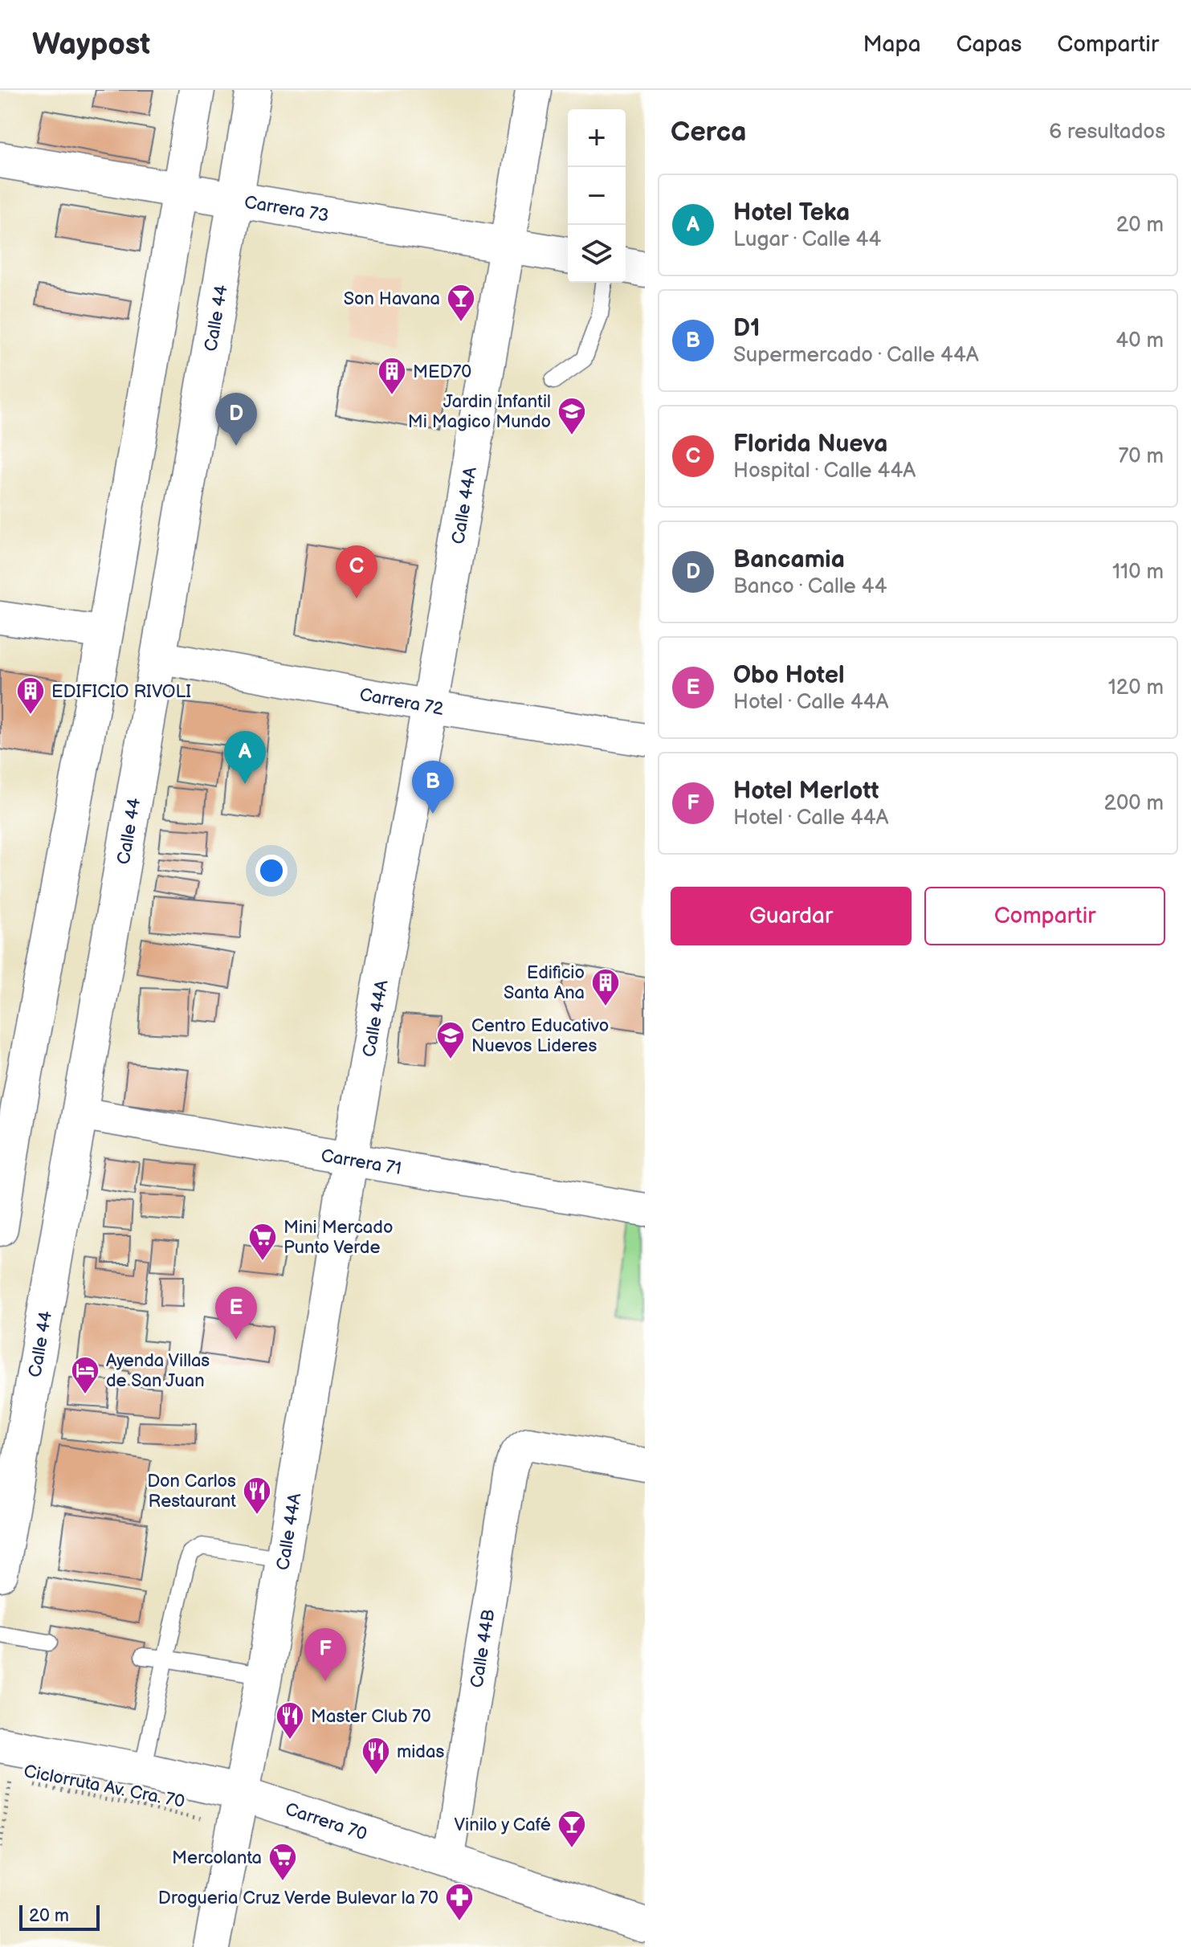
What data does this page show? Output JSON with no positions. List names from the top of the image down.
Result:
{
  "streets": {
    "street": [
      "Carrera 73",
      "Calle 44",
      "Calle 44A",
      "Carrera 72",
      "Carrera 71",
      "Calle 44B",
      "Carrera 70"
    ],
    "path": ["Ciclorruta Av. Cra. 70"]
  },
  "crossings": [
    ["Carrera 73", "Calle 44"],
    ["Carrera 73", "Calle 44A"],
    ["Calle 44", "Carrera 72"],
    ["Calle 44", "Carrera 71"],
    ["Calle 44A", "Carrera 72"],
    ["Calle 44A", "Carrera 71"],
    ["Calle 44A", "Carrera 70"],
    ["Calle 44B", "Carrera 70"]
  ],
  "places": {
    "bar": ["Son Havana", "Vinilo y Café"],
    "building": ["MED70", "EDIFICIO RIVOLI", "Edificio Santa Ana"],
    "school or university": ["Jardin Infantil Mi Magico Mundo", "Centro Educativo Nuevos Lideres"],
    "supermarket": ["Mini Mercado Punto Verde", "Mercolanta"],
    "hotel": ["Ayenda Villas de San Juan"],
    "restaurant": ["Don Carlos Restaurant", "Master Club 70", "midas"],
    "pharmacy": ["Drogueria Cruz Verde Bulevar la 70"]
  },
  "scale_bar": "20 m",
  "page": {
    "header": "Waypost",
    "nav": ["Mapa", "Capas", "Compartir"],
    "heading": ["Cerca", "6 resultados"],
    "map_buttons": ["+", "−"],
    "list": [
      {
        "mark": "A",
        "name": "Hotel Teka",
        "note": "Lugar · Calle 44",
        "value": "20 m"
      },
      {
        "mark": "B",
        "name": "D1",
        "note": "Supermercado · Calle 44A",
        "value": "40 m"
      },
      {
        "mark": "C",
        "name": "Florida Nueva",
        "note": "Hospital · Calle 44A",
        "value": "70 m"
      },
      {
        "mark": "D",
        "name": "Bancamia",
        "note": "Banco · Calle 44",
        "value": "110 m"
      },
      {
        "mark": "E",
        "name": "Obo Hotel",
        "note": "Hotel · Calle 44A",
        "value": "120 m"
      },
      {
        "mark": "F",
        "name": "Hotel Merlott",
        "note": "Hotel · Calle 44A",
        "value": "200 m"
      }
    ],
    "pins": [
      "D",
      "C",
      "A",
      "B",
      "E",
      "F"
    ],
    "buttons": ["Guardar", "Compartir"],
    "scale": "20 m"
  }
}
